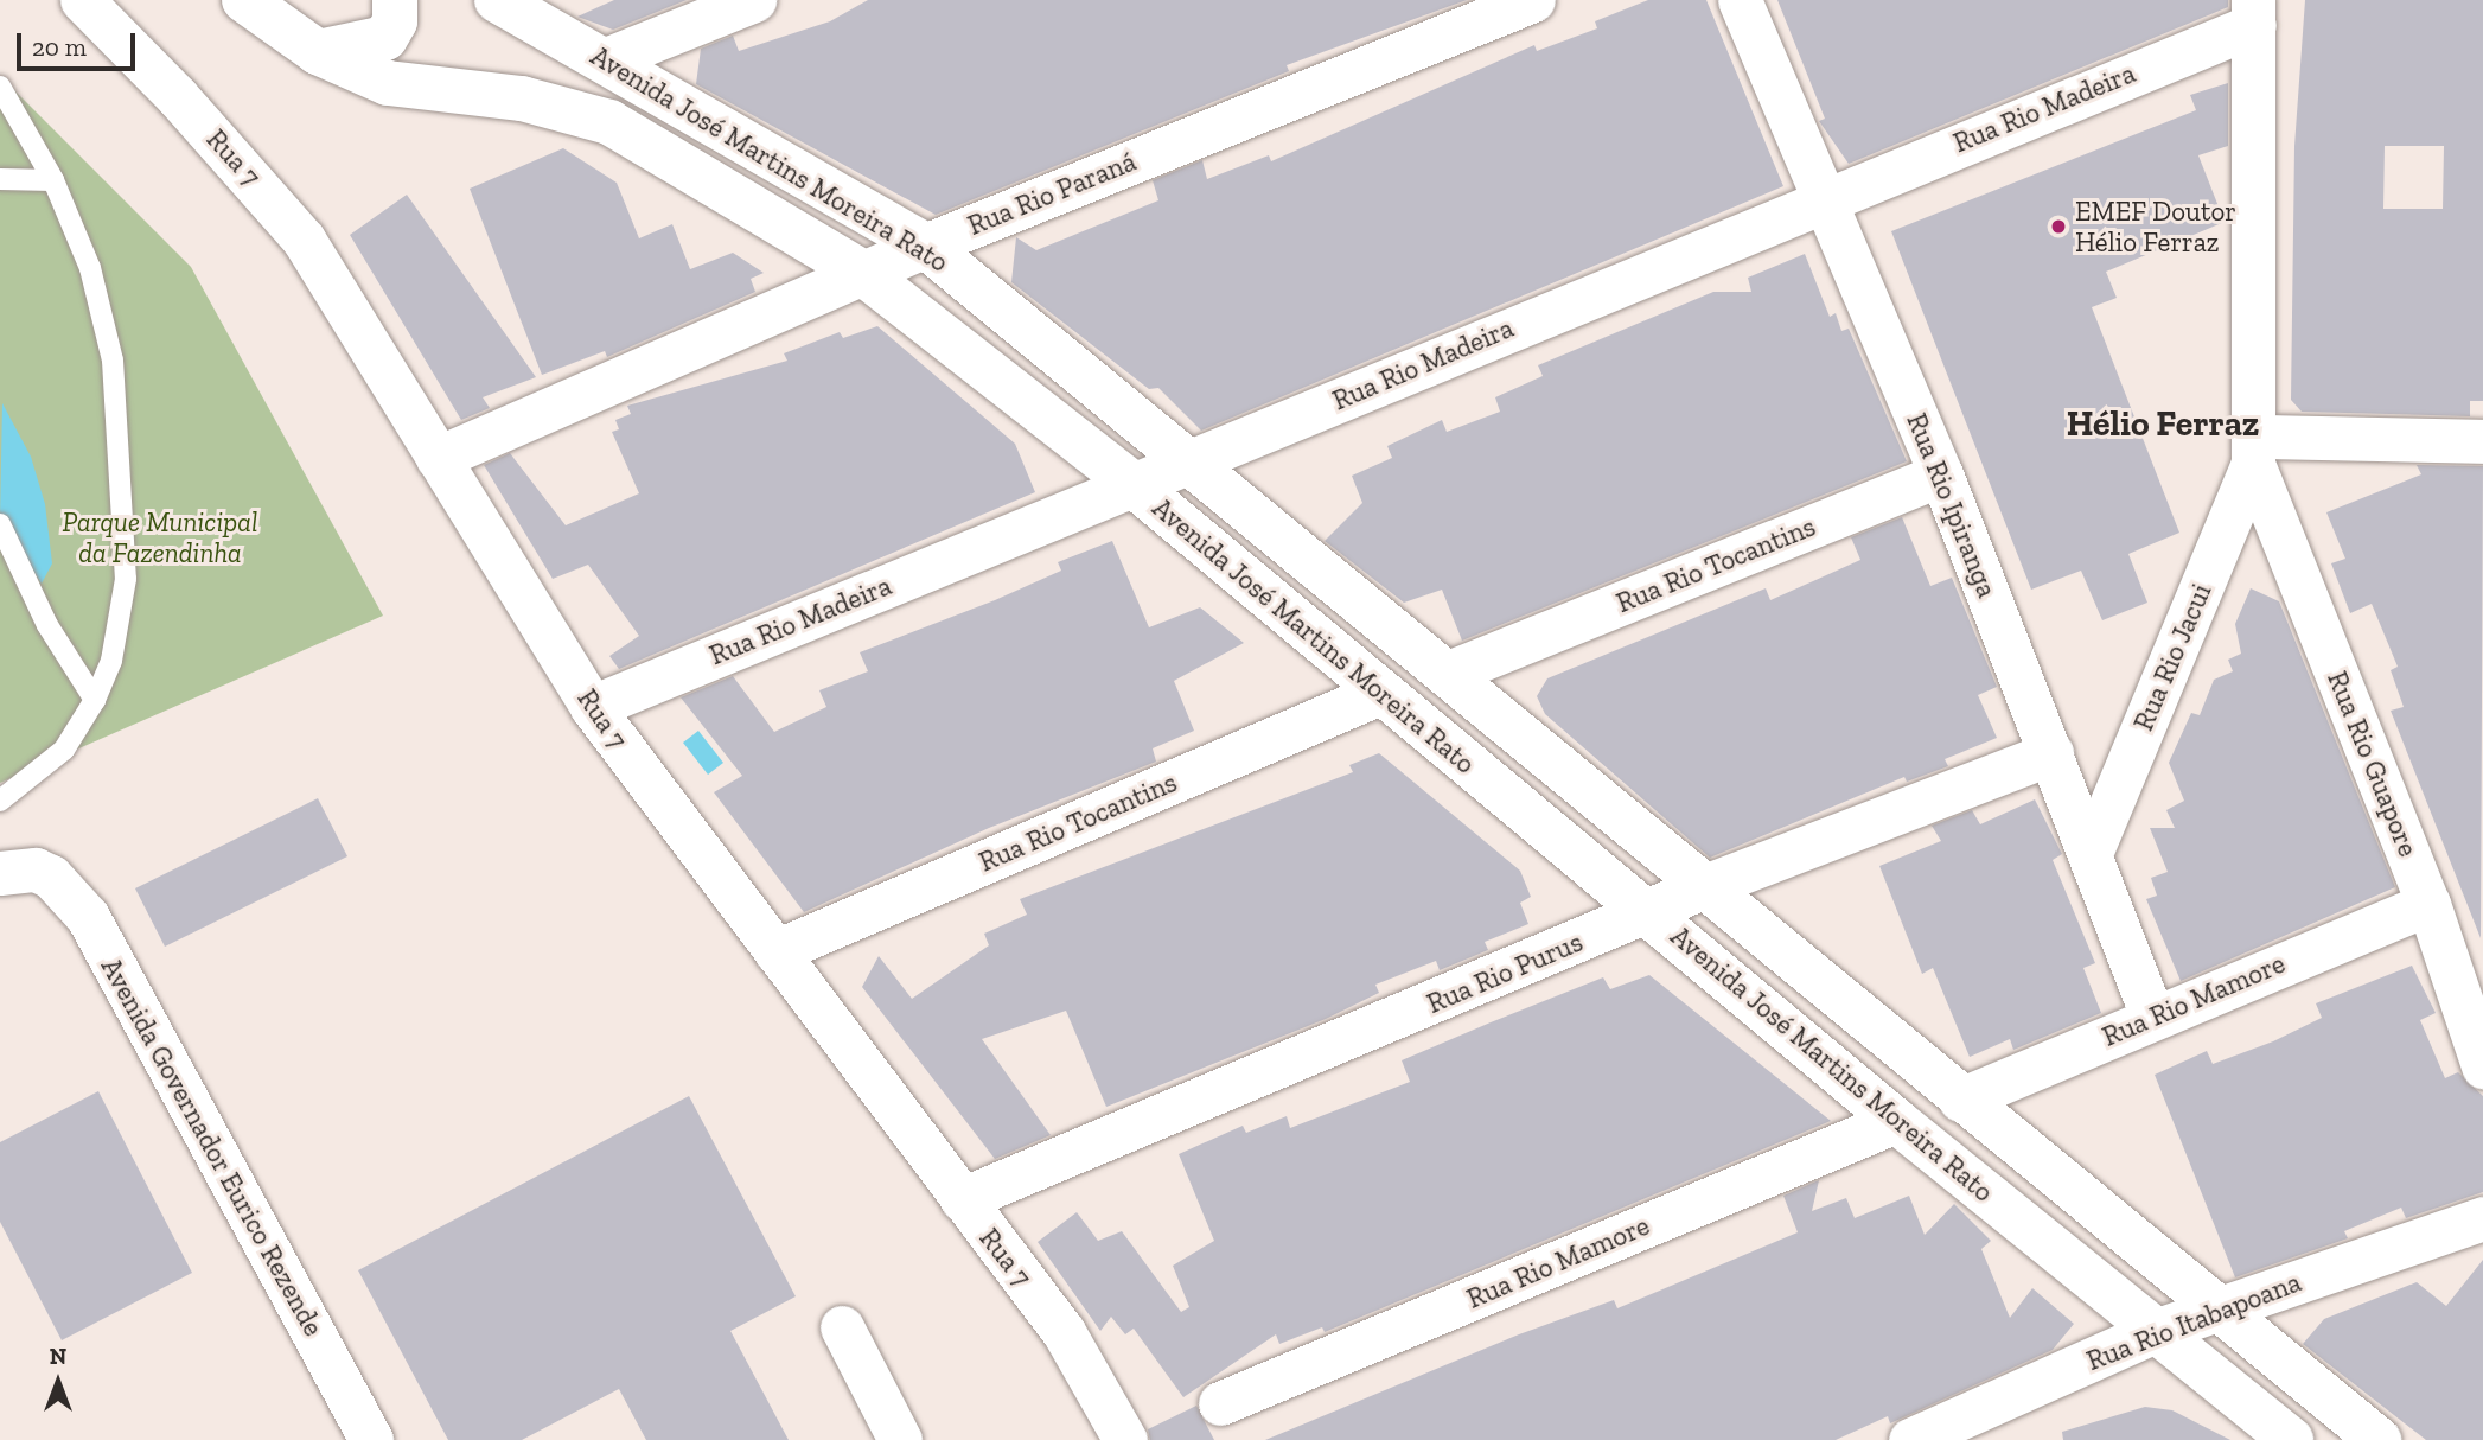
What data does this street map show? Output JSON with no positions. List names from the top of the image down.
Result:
{
  "streets": {
    "street": [
      "Rua Rio Madeira",
      "Rua 7",
      "Avenida José Martins Moreira Rato",
      "Rua Rio Paraná",
      "Rua Rio Ipiranga",
      "Rua Rio Tocantins",
      "Rua Rio Jacui",
      "Rua Rio Guapore",
      "Rua Rio Purus",
      "Rua Rio Mamore",
      "Avenida Governador Eurico Rezende",
      "Rua Rio Itabapoana"
    ]
  },
  "crossings": [
    ["Rua Rio Madeira", "Rua 7"],
    ["Rua Rio Madeira", "Avenida José Martins Moreira Rato"],
    ["Rua Rio Madeira", "Rua Rio Ipiranga"],
    ["Rua 7", "Rua Rio Paraná"],
    ["Rua 7", "Rua Rio Tocantins"],
    ["Rua 7", "Rua Rio Purus"],
    ["Avenida José Martins Moreira Rato", "Rua Rio Paraná"],
    ["Avenida José Martins Moreira Rato", "Rua Rio Tocantins"],
    ["Avenida José Martins Moreira Rato", "Rua Rio Purus"],
    ["Avenida José Martins Moreira Rato", "Rua Rio Mamore"],
    ["Avenida José Martins Moreira Rato", "Rua Rio Itabapoana"],
    ["Rua Rio Ipiranga", "Rua Rio Tocantins"],
    ["Rua Rio Ipiranga", "Rua Rio Jacui"],
    ["Rua Rio Ipiranga", "Rua Rio Purus"],
    ["Rua Rio Ipiranga", "Rua Rio Mamore"],
    ["Rua Rio Jacui", "Rua Rio Guapore"],
    ["Rua Rio Guapore", "Rua Rio Mamore"]
  ],
  "districts": ["Hélio Ferraz"],
  "parks": ["Parque Municipal da Fazendinha"],
  "places": ["EMEF Doutor Hélio Ferraz"],
  "scale_bar": "20 m",
  "north": "top"
}
